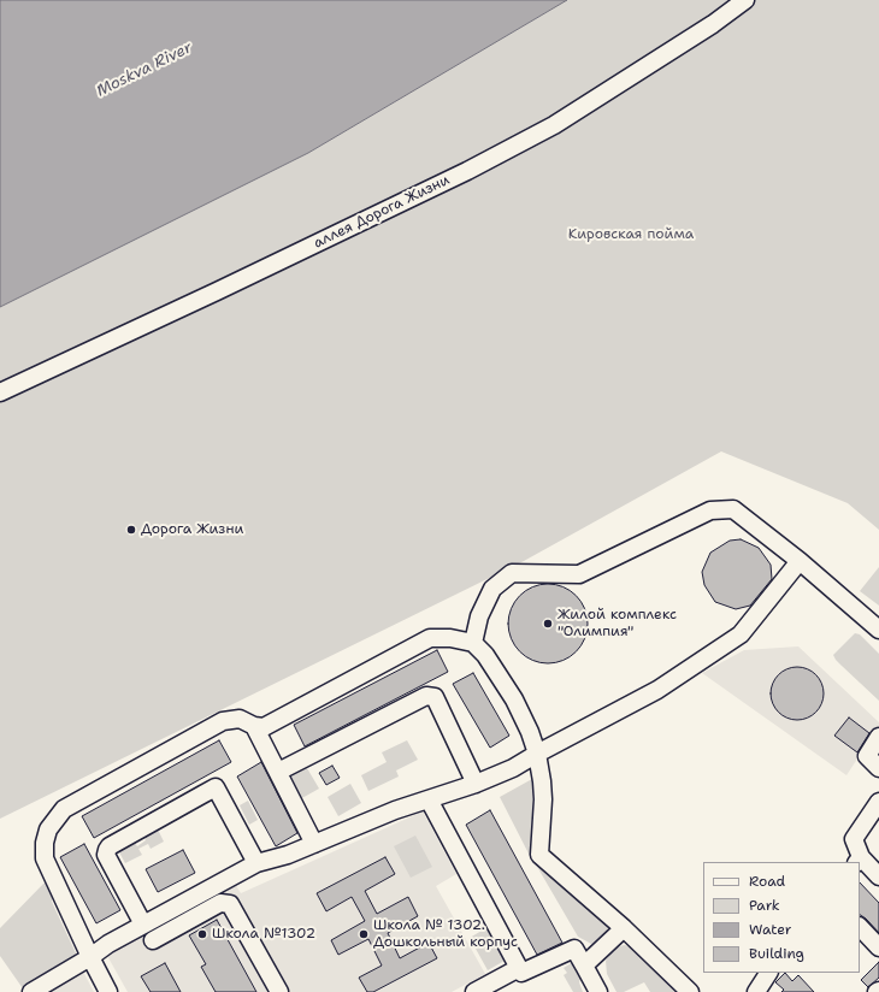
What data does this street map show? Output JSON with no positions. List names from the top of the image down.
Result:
{
  "streets": {
    "street": ["аллея Дорога Жизни"]
  },
  "water": ["Moskva River"],
  "parks": ["Кировская пойма"],
  "places": [
    "Дорога Жизни",
    "Жилой комплекс \"Олимпия\"",
    "Школа №1302",
    "Школа № 1302. Дошкольный корпус"
  ],
  "legend": [
    "Road",
    "Park",
    "Water",
    "Building"
  ]
}
